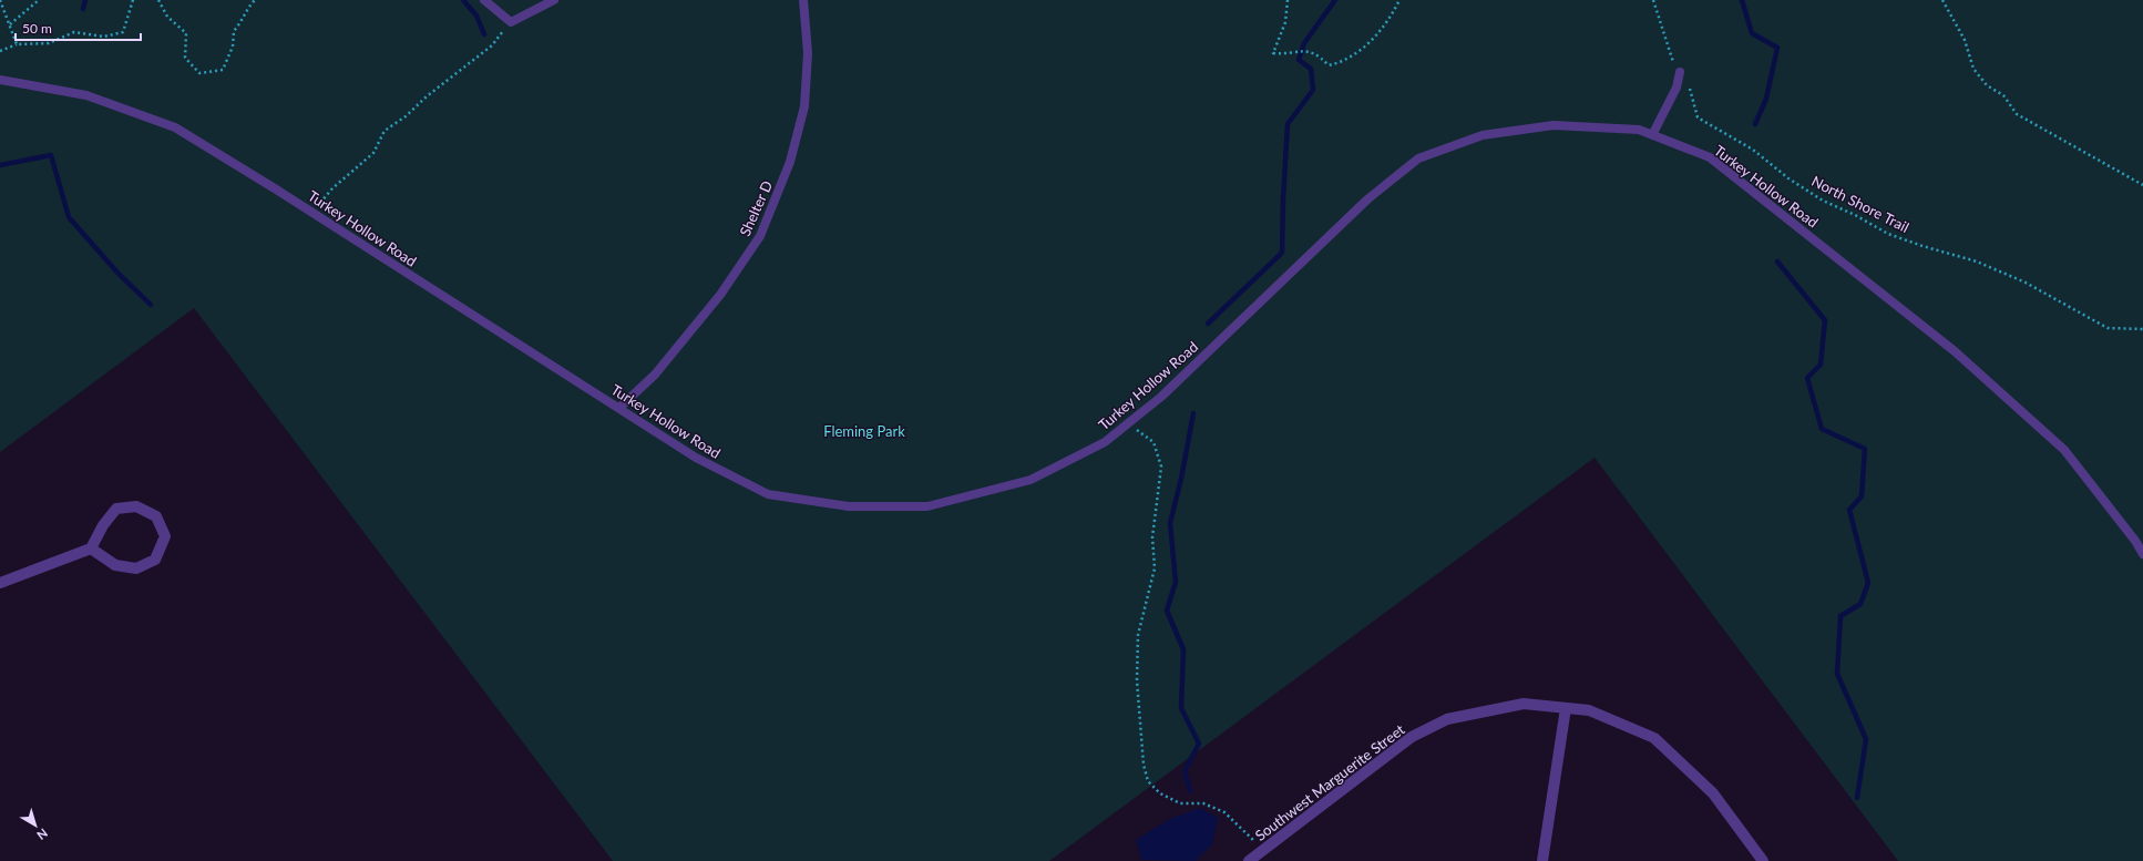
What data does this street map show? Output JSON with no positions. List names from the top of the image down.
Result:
{
  "streets": {
    "street": ["Southwest Marguerite Street"],
    "lane": ["Turkey Hollow Road", "Shelter D"],
    "path": ["North Shore Trail"]
  },
  "crossings": [
    ["Turkey Hollow Road", "Shelter D"]
  ],
  "parks": ["Fleming Park"],
  "scale_bar": "50 m",
  "north": "bottom right"
}
